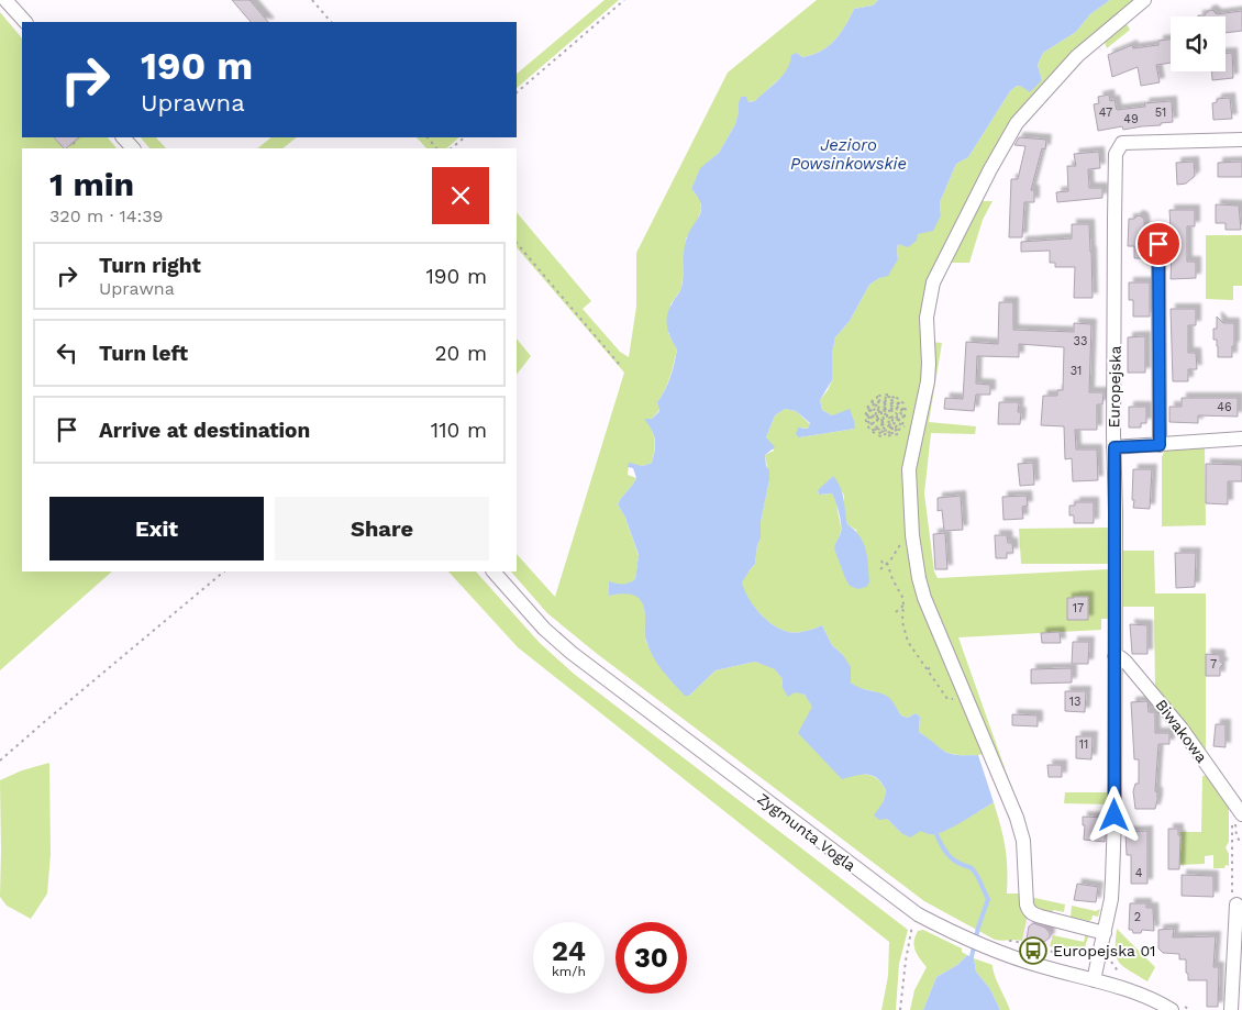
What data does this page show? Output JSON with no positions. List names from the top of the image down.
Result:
{
  "streets": {
    "street": ["Europejska", "Biwakowa", "Zygmunta Vogla"]
  },
  "crossings": [
    ["Europejska", "Biwakowa"],
    ["Europejska", "Zygmunta Vogla"]
  ],
  "water": ["Jezioro Powsinkowskie"],
  "places": {
    "bus stop": ["Europejska 01"]
  },
  "house_numbers": [
    "47",
    "51",
    "49",
    "33",
    "31",
    "46",
    "17",
    "7",
    "13",
    "11",
    "4",
    "2"
  ],
  "page": {
    "turn": ["190 m", "Uprawna"],
    "heading": ["1 min", "320 m · 14:39"],
    "list": [
      {
        "name": "Turn right",
        "note": "Uprawna",
        "value": "190 m"
      },
      {
        "name": "Turn left",
        "value": "20 m"
      },
      {
        "name": "Arrive at destination",
        "value": "110 m"
      }
    ],
    "buttons": ["Exit", "Share"],
    "speed": "24 km/h",
    "limit": "30"
  }
}
